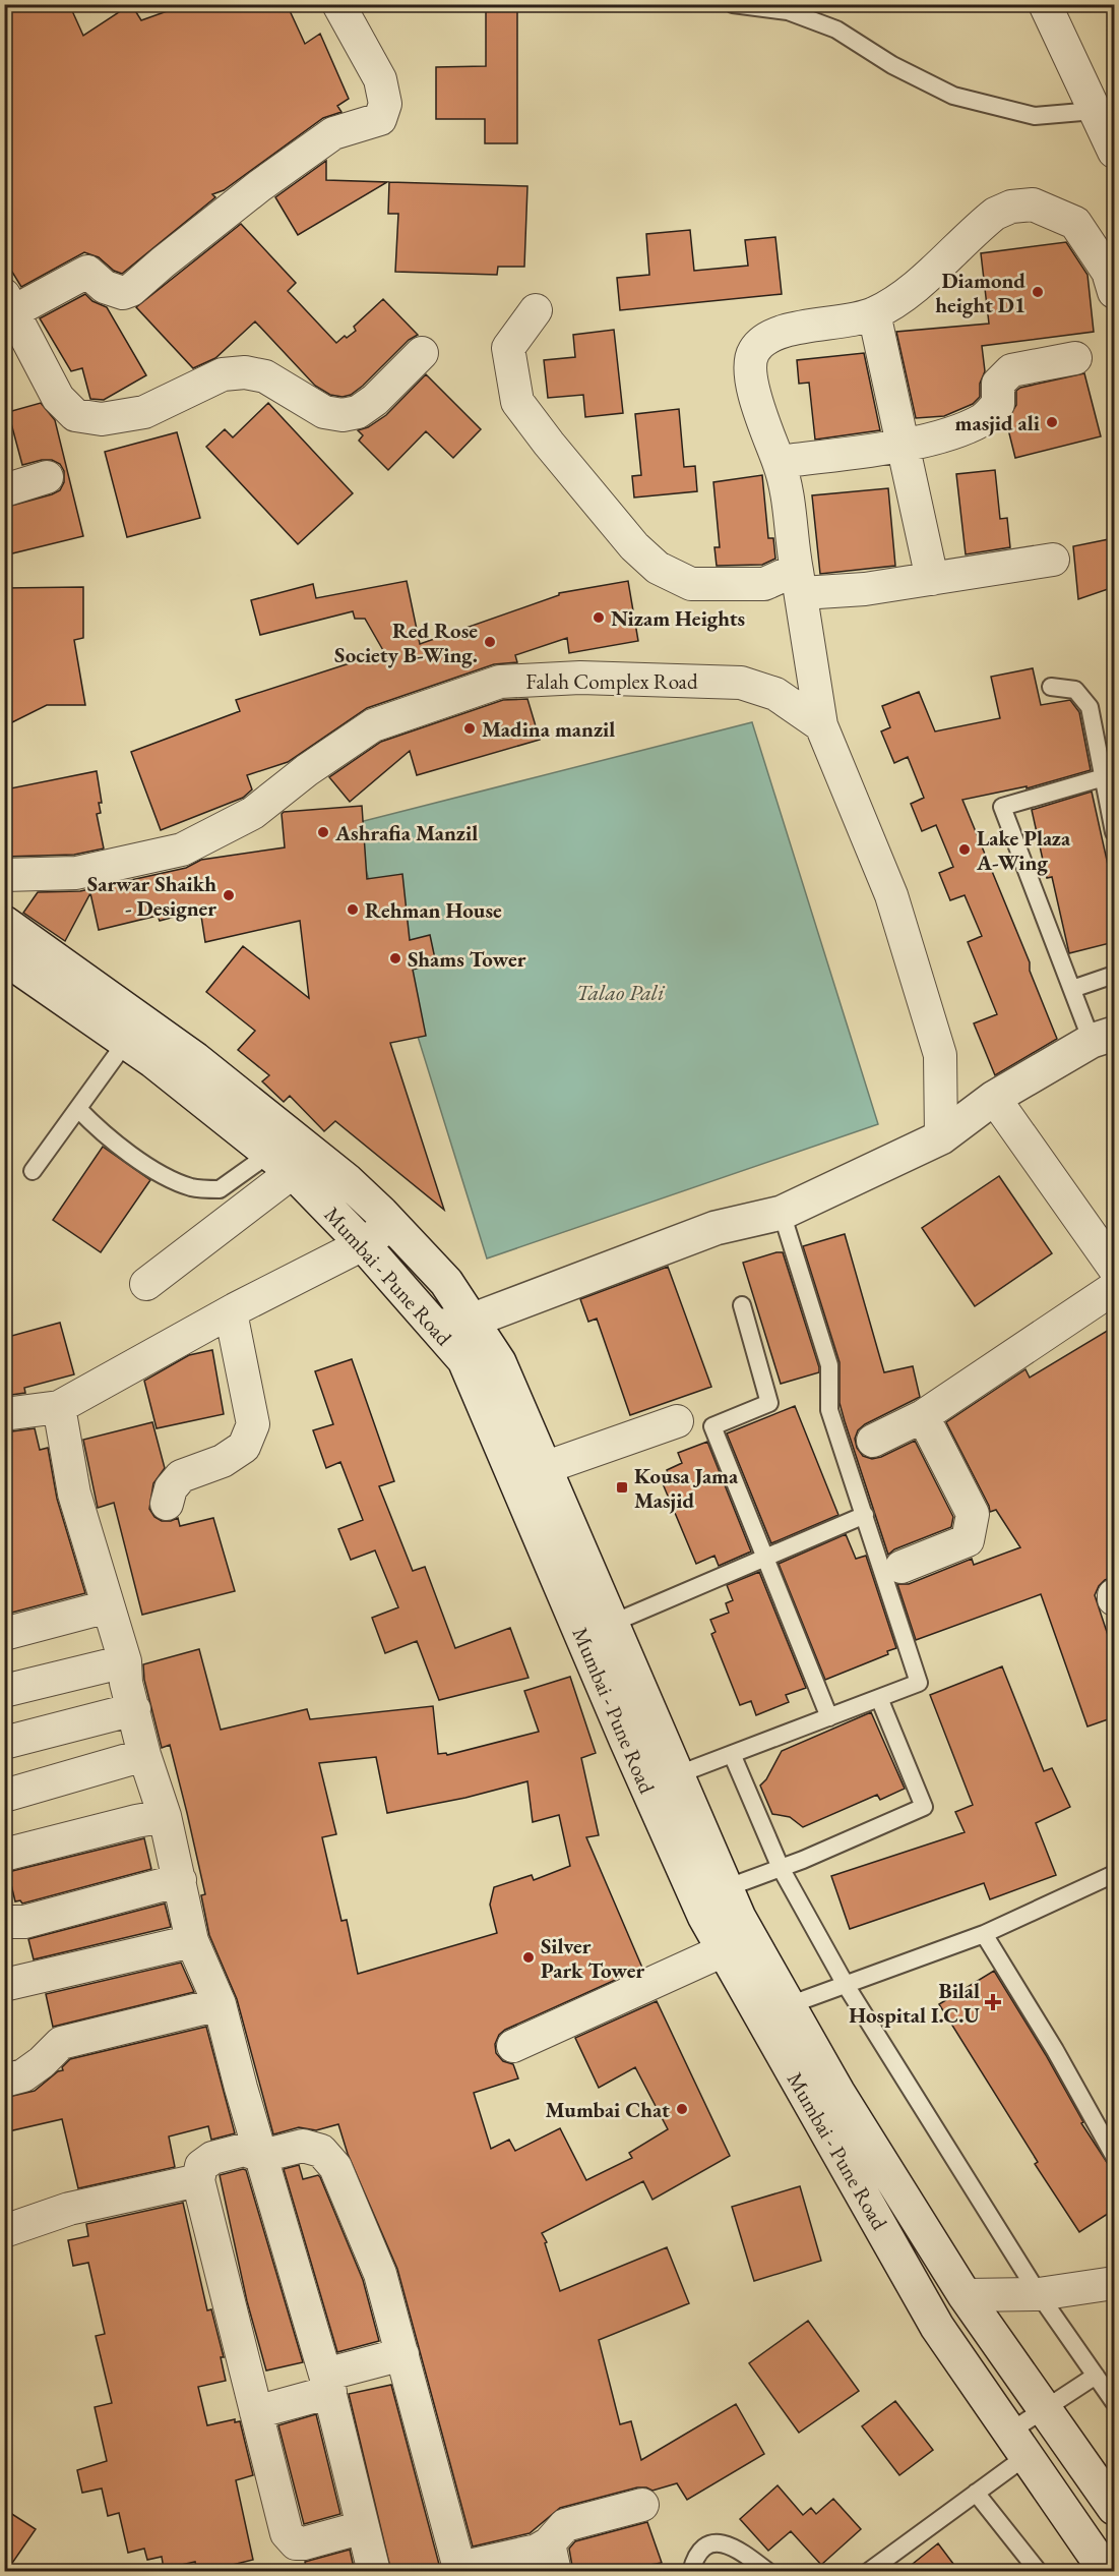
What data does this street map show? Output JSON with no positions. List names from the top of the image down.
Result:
{
  "streets": {
    "main road": ["Mumbai - Pune Road"],
    "street": ["Falah Complex Road"]
  },
  "water": ["Talao Pali"],
  "places": {
    "other": [
      "Diamond height D1",
      "masjid ali",
      "Nizam Heights",
      "Red Rose Society B-Wing.",
      "Madina manzil",
      "Ashrafia Manzil",
      "Lake Plaza A-Wing",
      "Sarwar Shaikh - Designer",
      "Rehman House",
      "Shams Tower",
      "Silver Park Tower",
      "Mumbai Chat"
    ],
    "transit": ["Kousa Jama Masjid"],
    "health": ["Bilal Hospital I.C.U"]
  }
}
